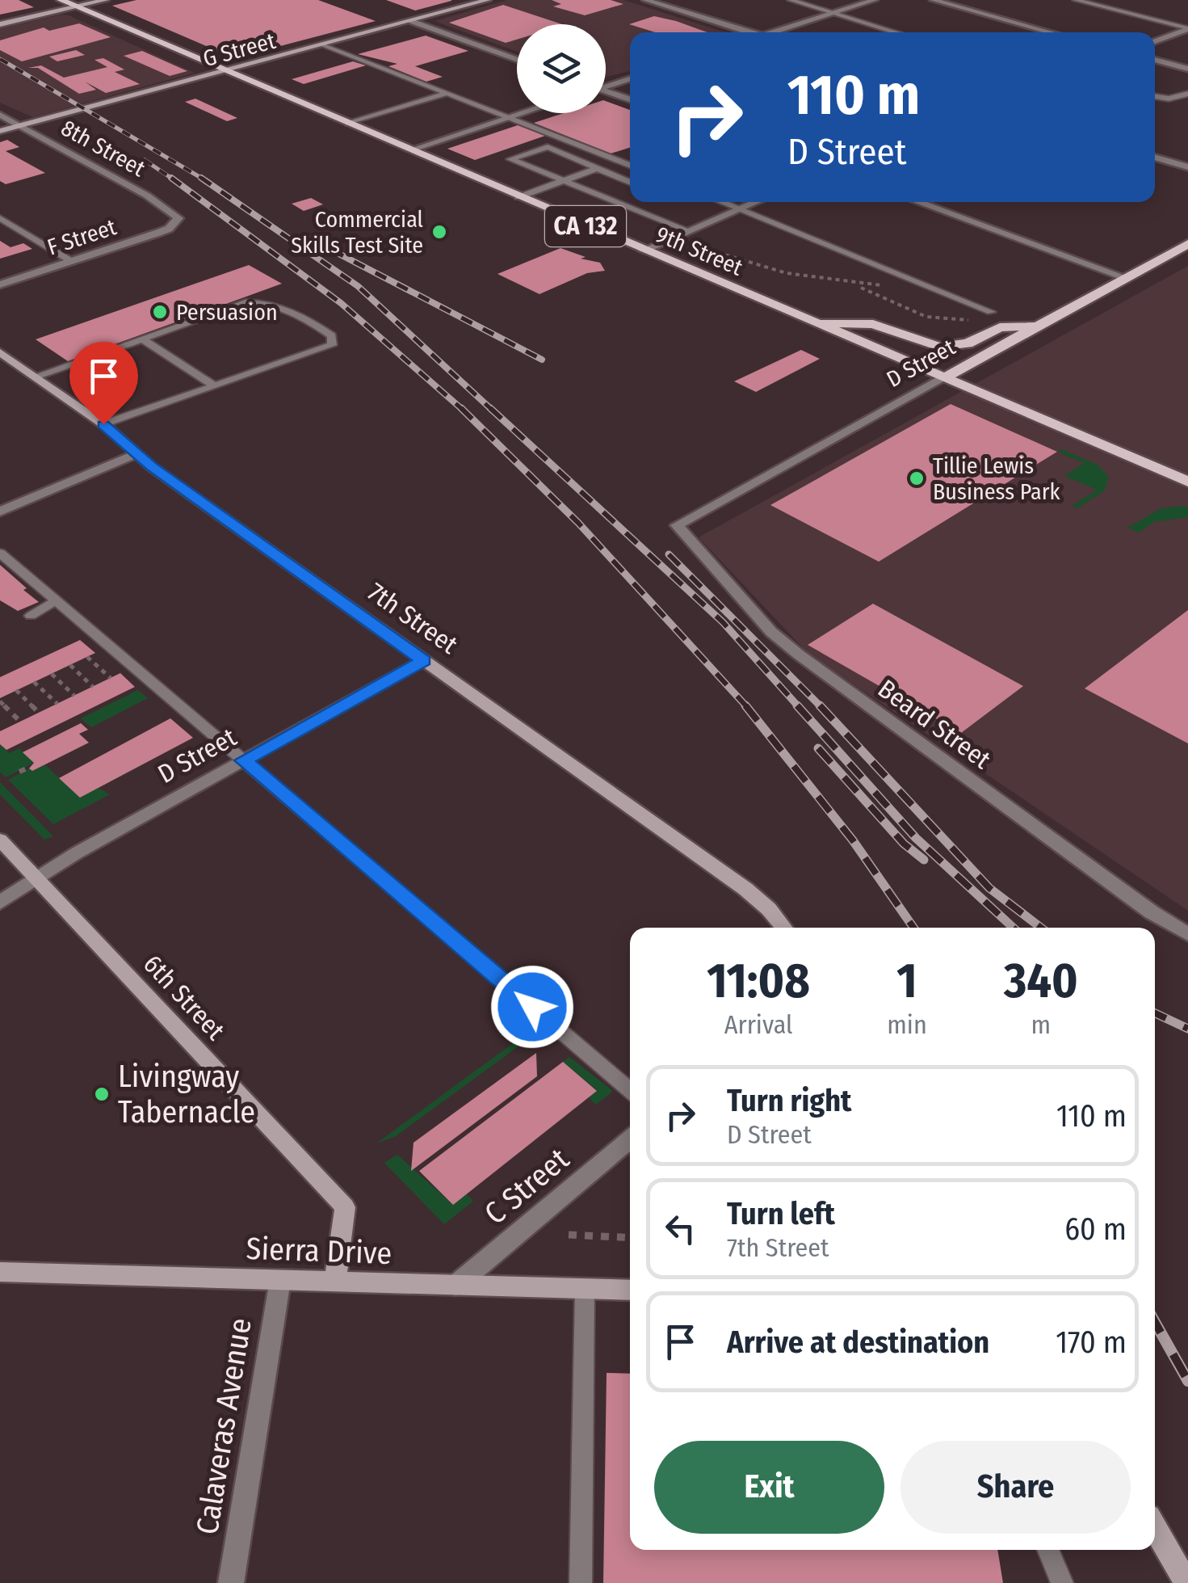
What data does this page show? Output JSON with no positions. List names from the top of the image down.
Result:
{
  "streets": {
    "main road": ["CA 132", "9th Street", "D Street"],
    "street": [
      "G Street",
      "8th Street",
      "F Street",
      "7th Street",
      "Beard Street",
      "6th Street",
      "C Street",
      "Sierra Drive",
      "Calaveras Avenue"
    ]
  },
  "crossings": [
    ["G Street", "8th Street"],
    ["G Street", "9th Street"],
    ["8th Street", "F Street"],
    ["9th Street", "D Street"],
    ["D Street", "7th Street"],
    ["D Street", "Beard Street"],
    ["D Street", "6th Street"],
    ["6th Street", "Sierra Drive"],
    ["C Street", "Sierra Drive"],
    ["Sierra Drive", "Calaveras Avenue"]
  ],
  "places": [
    "Commercial Skills Test Site",
    "Persuasion",
    "Tillie Lewis Business Park",
    "Livingway Tabernacle"
  ],
  "page": {
    "turn": ["110 m", "D Street"],
    "eta": [
      "11:08",
      "Arrival",
      "1",
      "min",
      "340",
      "m"
    ],
    "list": [
      {
        "name": "Turn right",
        "note": "D Street",
        "value": "110 m"
      },
      {
        "name": "Turn left",
        "note": "7th Street",
        "value": "60 m"
      },
      {
        "name": "Arrive at destination",
        "value": "170 m"
      }
    ],
    "buttons": ["Exit", "Share"]
  }
}
